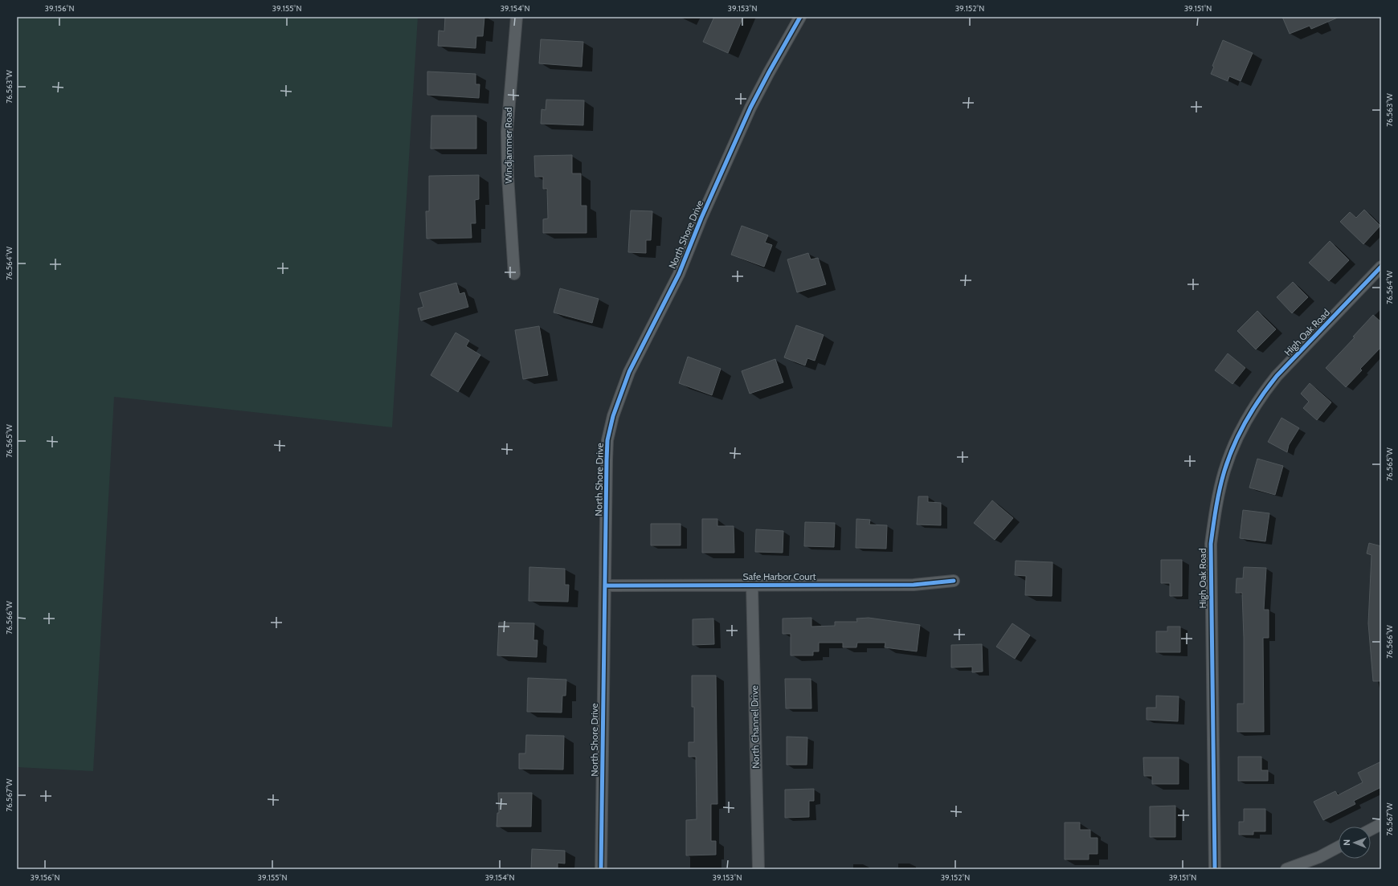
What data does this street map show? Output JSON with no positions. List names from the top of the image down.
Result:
{
  "streets": {
    "street": [
      "Windjammer Road",
      "North Shore Drive",
      "High Oak Road",
      "Safe Harbor Court",
      "North Channel Drive"
    ]
  },
  "crossings": [
    ["North Shore Drive", "Safe Harbor Court"],
    ["Safe Harbor Court", "North Channel Drive"]
  ],
  "north": "left",
  "coordinates": [
    "39.156°N",
    "39.155°N",
    "39.154°N",
    "39.153°N",
    "39.152°N",
    "39.151°N",
    "76.563°W",
    "76.564°W",
    "76.565°W",
    "76.566°W",
    "76.567°W"
  ]
}
